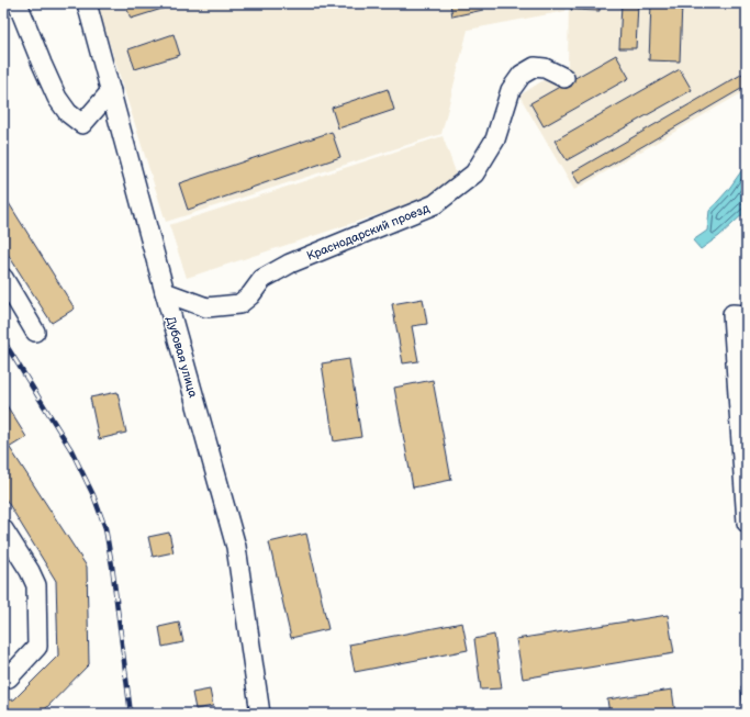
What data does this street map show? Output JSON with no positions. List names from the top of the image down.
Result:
{
  "streets": {
    "street": ["Краснодарский проезд", "Дубовая улица"]
  },
  "crossings": [
    ["Краснодарский проезд", "Дубовая улица"]
  ]
}
